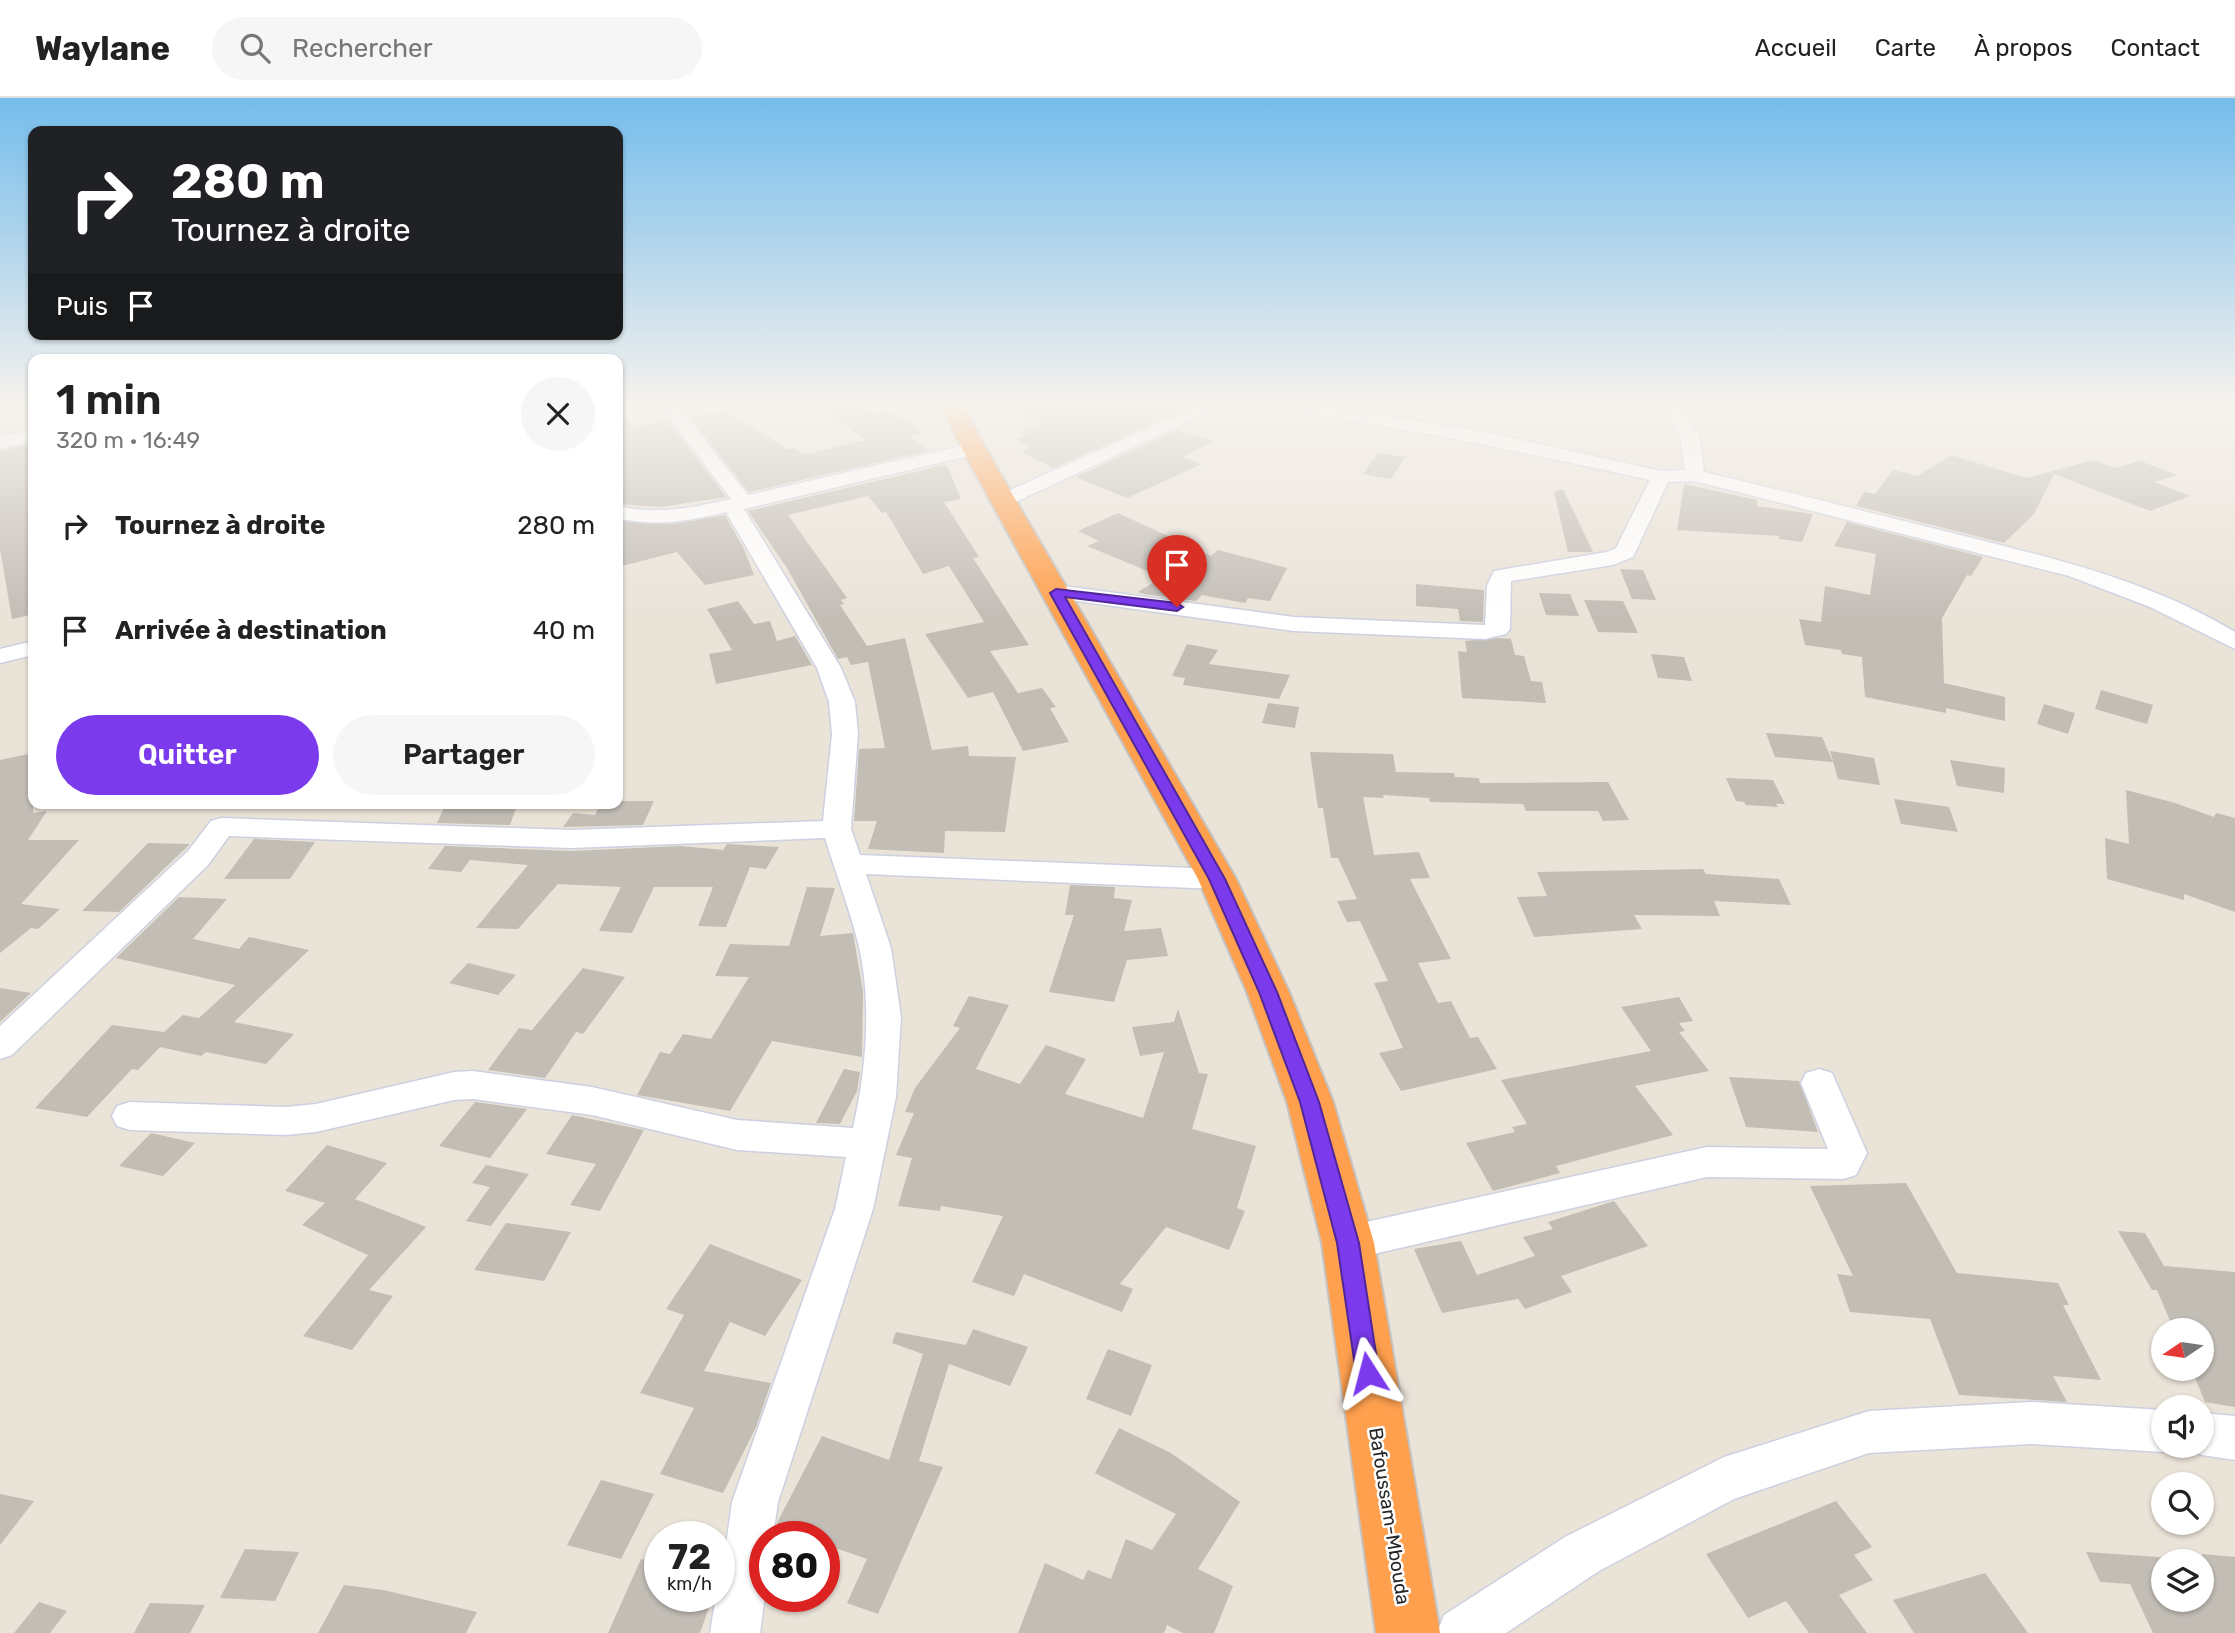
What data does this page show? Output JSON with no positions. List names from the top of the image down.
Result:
{
  "streets": {
    "highway": ["Bafoussam-Mbouda"]
  },
  "north": "left",
  "page": {
    "header": "Waylane",
    "search": "Rechercher",
    "nav": [
      "Accueil",
      "Carte",
      "À propos",
      "Contact"
    ],
    "turn": ["280 m", "Tournez à droite"],
    "then": "Puis",
    "heading": ["1 min", "320 m · 16:49"],
    "list": [
      {
        "name": "Tournez à droite",
        "value": "280 m"
      },
      {
        "name": "Arrivée à destination",
        "value": "40 m"
      }
    ],
    "buttons": ["Quitter", "Partager"],
    "speed": "72 km/h",
    "limit": "80"
  }
}
